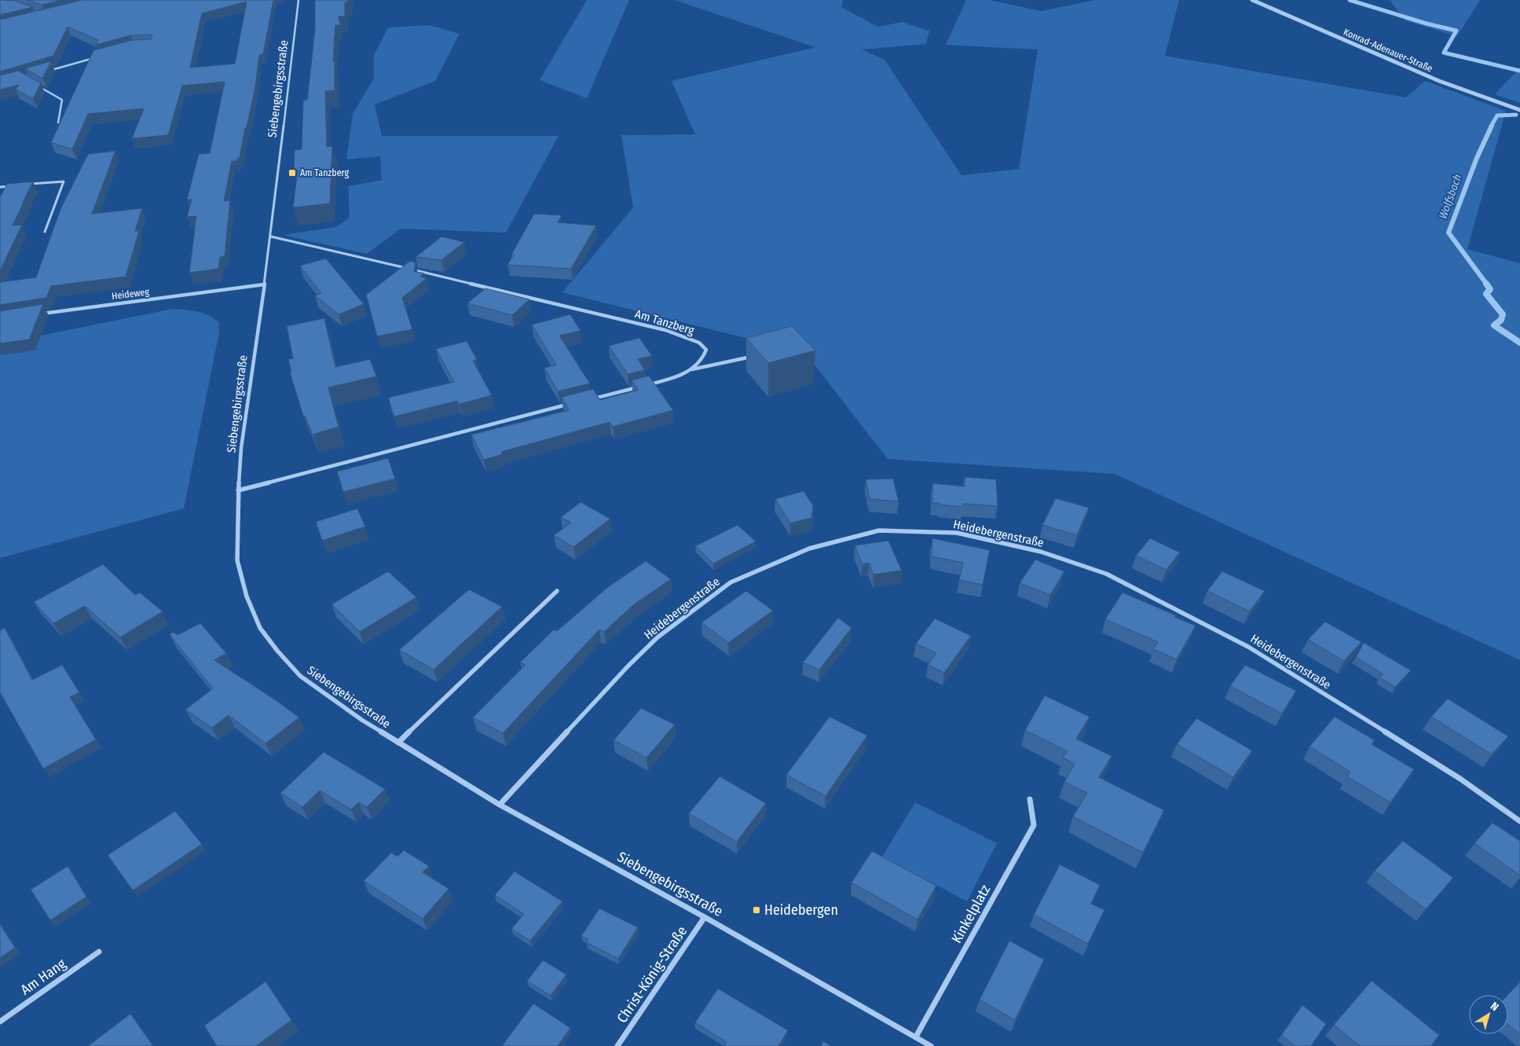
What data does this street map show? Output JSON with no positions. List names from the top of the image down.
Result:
{
  "streets": {
    "street": [
      "Konrad-Adenauer-Straße",
      "Siebengebirgsstraße",
      "Heideweg",
      "Am Tanzberg",
      "Heidebergenstraße",
      "Kinkelplatz",
      "Christ-König-Straße",
      "Am Hang"
    ]
  },
  "crossings": [
    ["Siebengebirgsstraße", "Heideweg"],
    ["Siebengebirgsstraße", "Am Tanzberg"],
    ["Siebengebirgsstraße", "Heidebergenstraße"],
    ["Siebengebirgsstraße", "Kinkelplatz"],
    ["Siebengebirgsstraße", "Christ-König-Straße"]
  ],
  "water": ["Wolfsbach"],
  "places": {
    "transit": ["Am Tanzberg", "Heidebergen"]
  },
  "north": "top right"
}
